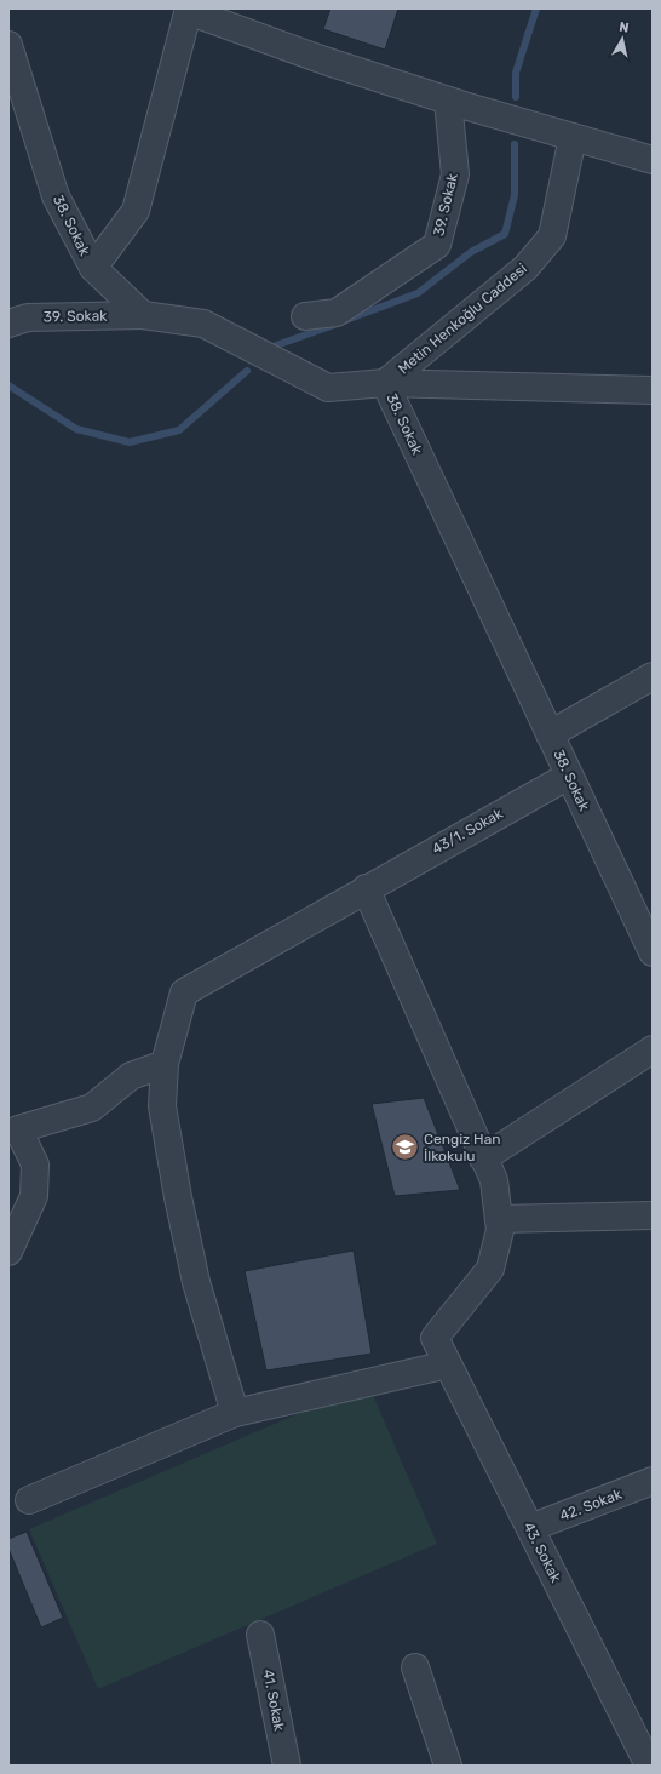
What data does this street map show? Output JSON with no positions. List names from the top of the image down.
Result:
{
  "streets": {
    "street": [
      "39. Sokak",
      "38. Sokak",
      "Metin Henkoğlu Caddesi",
      "43/1. Sokak",
      "42. Sokak",
      "43. Sokak",
      "41. Sokak"
    ]
  },
  "crossings": [
    ["39. Sokak", "38. Sokak"],
    ["38. Sokak", "Metin Henkoğlu Caddesi"],
    ["38. Sokak", "43/1. Sokak"],
    ["42. Sokak", "43. Sokak"]
  ],
  "places": {
    "school or university": ["Cengiz Han İlkokulu"]
  },
  "north": "top"
}
